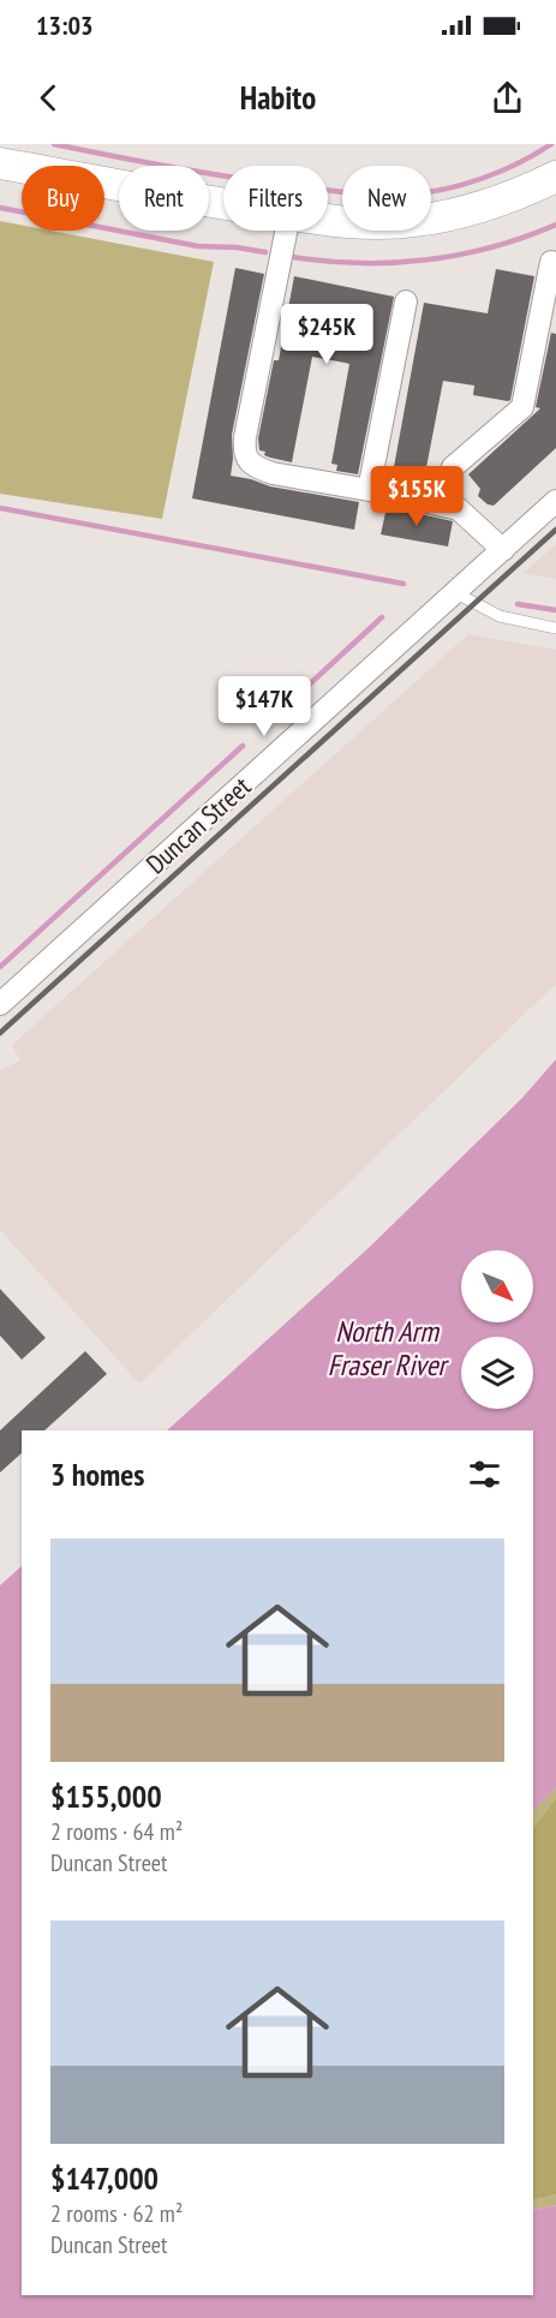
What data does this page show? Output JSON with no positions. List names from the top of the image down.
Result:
{
  "streets": {
    "street": ["Duncan Street"]
  },
  "water": ["North Arm Fraser River"],
  "north": "bottom right",
  "page": {
    "status": "13:03",
    "header": "Habito",
    "chip": [
      "Buy",
      "Rent",
      "Filters",
      "New"
    ],
    "price": ["$245K", "$155K", "$147K"],
    "heading": "3 homes",
    "list": [
      {
        "name": "$155,000",
        "note": "2 rooms · 64 m² · Duncan Street"
      },
      {
        "name": "$147,000",
        "note": "2 rooms · 62 m² · Duncan Street"
      }
    ]
  }
}
